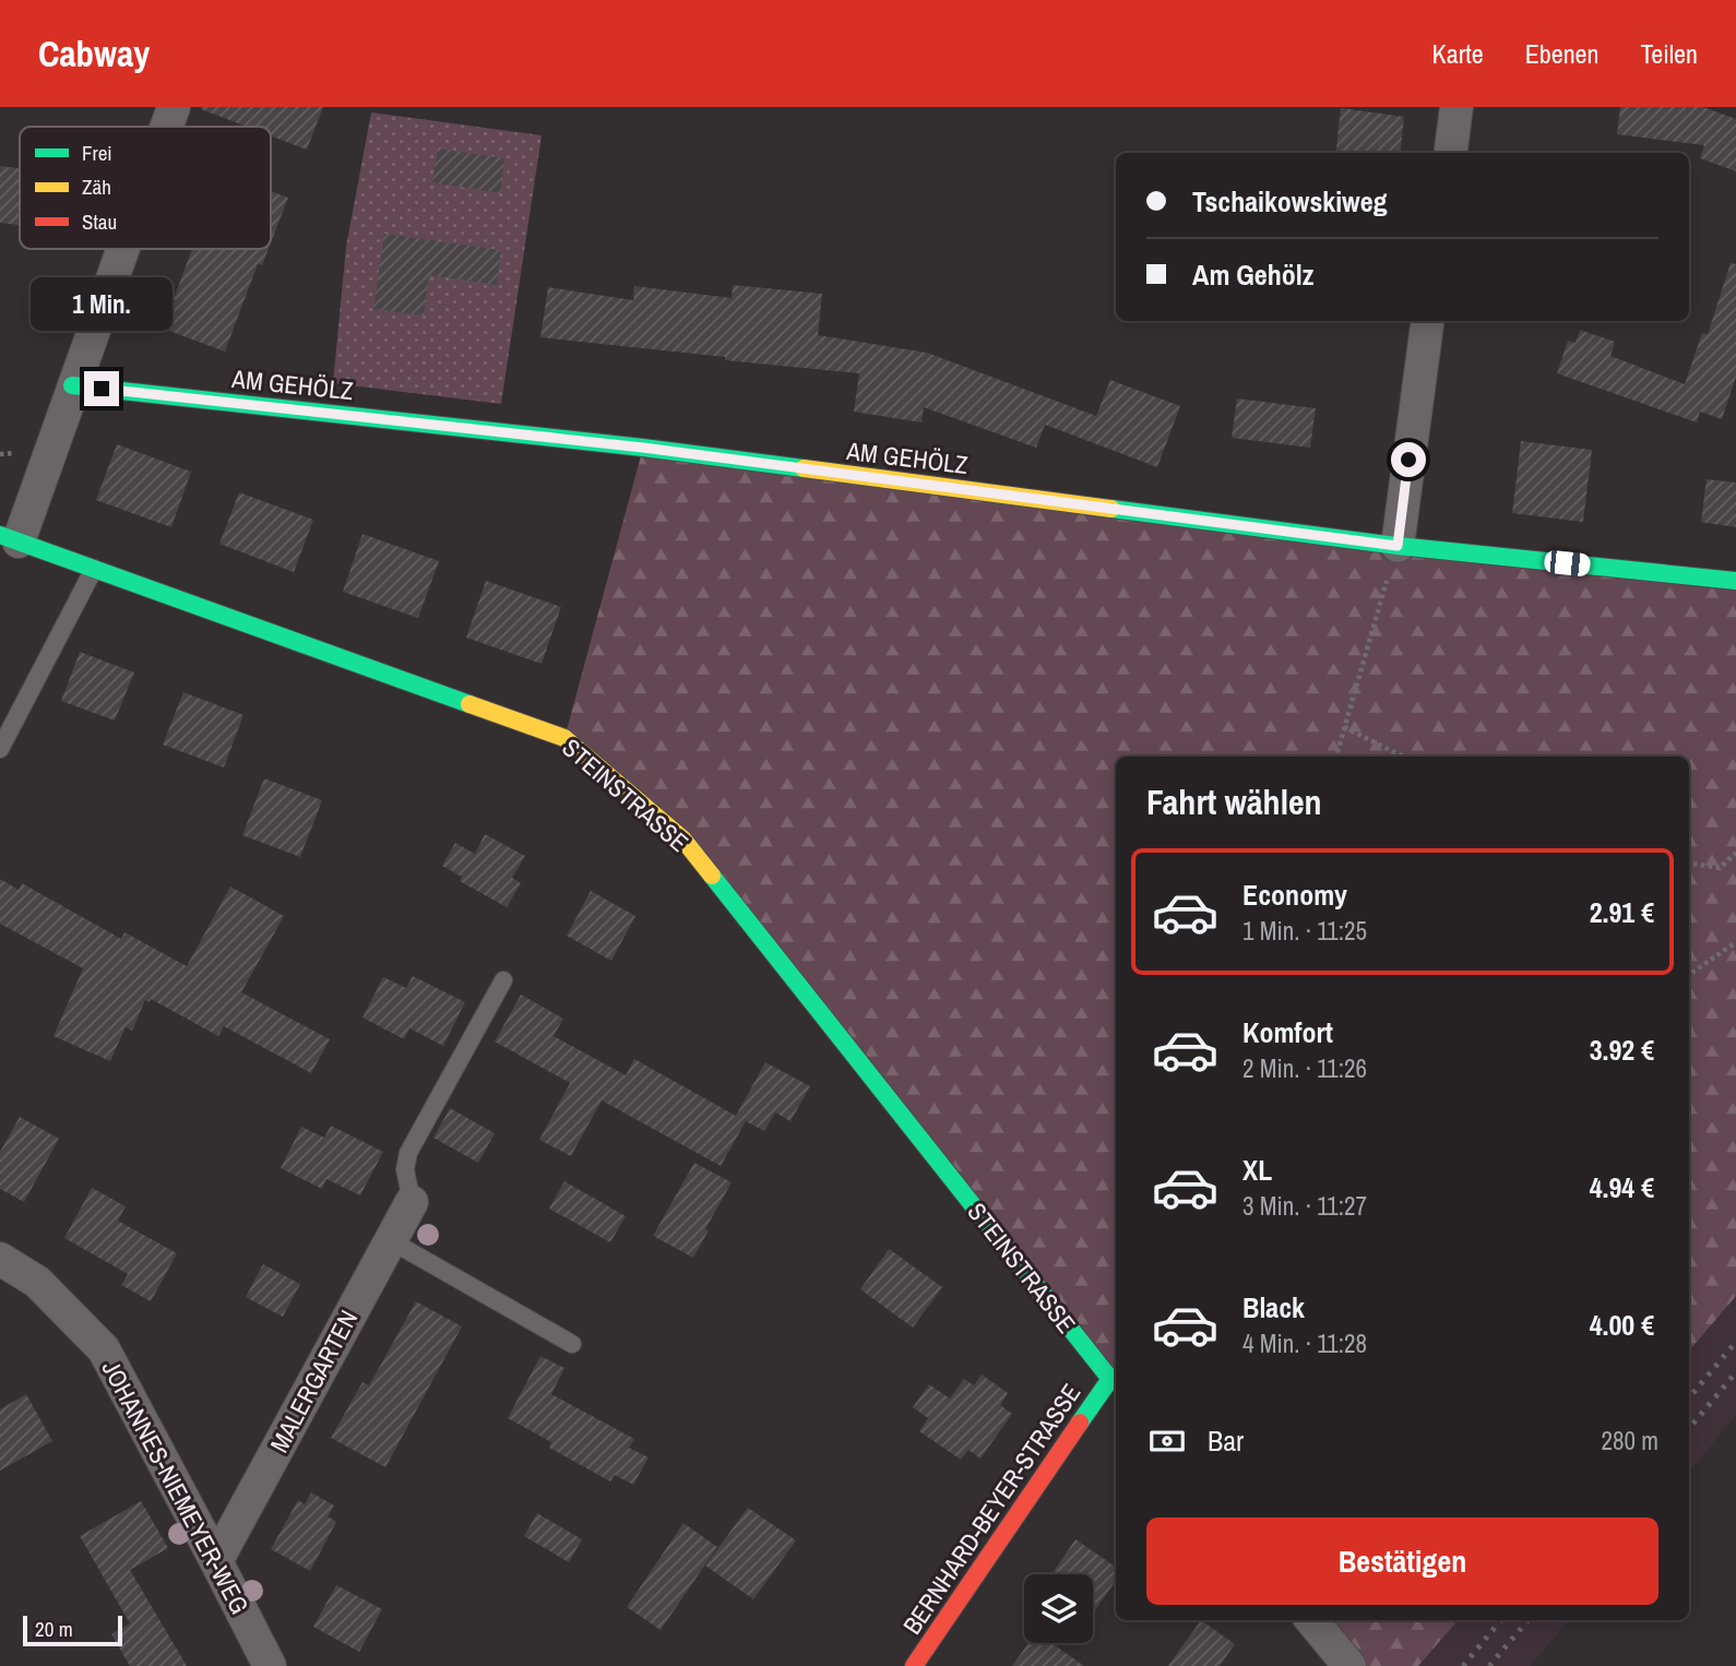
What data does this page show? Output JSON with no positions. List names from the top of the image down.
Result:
{
  "streets": {
    "street": [
      "AM GEHÖLZ",
      "STEINSTRASSE",
      "MALERGARTEN",
      "JOHANNES-NIEMEYER-WEG",
      "BERNHARD-BEYER-STRASSE"
    ]
  },
  "crossings": [
    ["STEINSTRASSE", "BERNHARD-BEYER-STRASSE"],
    ["MALERGARTEN", "JOHANNES-NIEMEYER-WEG"]
  ],
  "legend": ["Frei", "Zäh", "Stau"],
  "scale_bar": "20 m",
  "page": {
    "header": "Cabway",
    "nav": ["Karte", "Ebenen", "Teilen"],
    "banner": ["Tschaikowskiweg", "Am Gehölz"],
    "bubble": "1 Min.",
    "heading": "Fahrt wählen",
    "list": [
      {
        "name": "Economy",
        "note": "1 Min. · 11:25",
        "value": "2.91 €"
      },
      {
        "name": "Komfort",
        "note": "2 Min. · 11:26",
        "value": "3.92 €"
      },
      {
        "name": "XL",
        "note": "3 Min. · 11:27",
        "value": "4.94 €"
      },
      {
        "name": "Black",
        "note": "4 Min. · 11:28",
        "value": "4.00 €"
      }
    ],
    "pay": ["Bar", "280 m"],
    "buttons": "Bestätigen",
    "scale": "20 m"
  }
}
